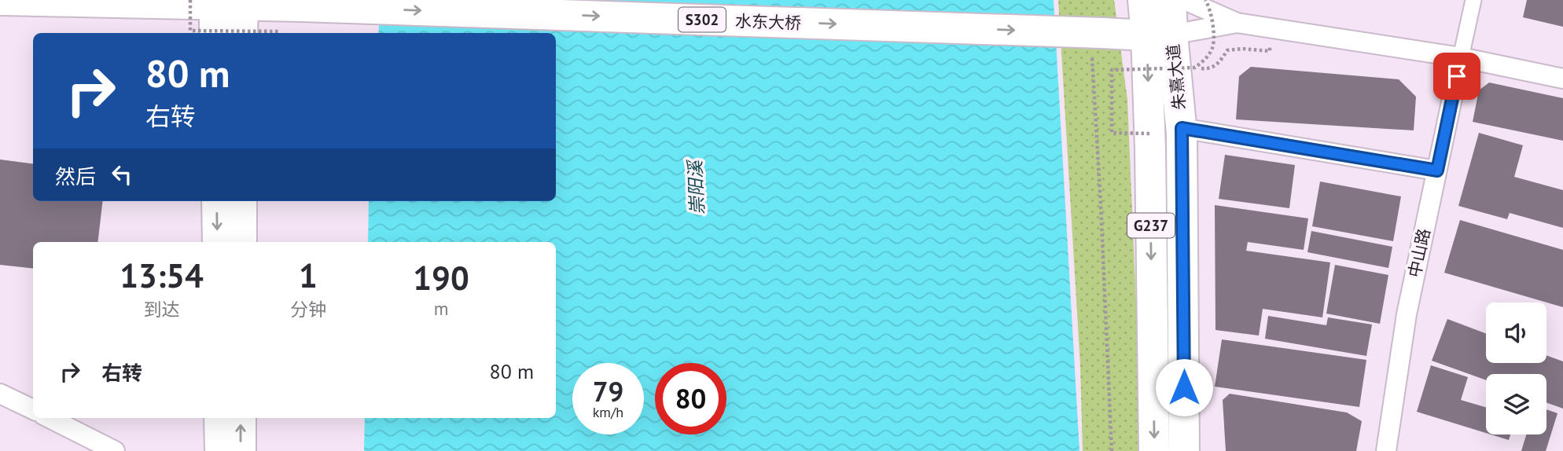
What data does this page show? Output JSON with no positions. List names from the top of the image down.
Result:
{
  "streets": {
    "main road": [
      "S302",
      "水东大桥",
      "朱熹大道",
      "G237"
    ],
    "street": ["中山路"]
  },
  "crossings": [
    ["S302", "水东大桥"],
    ["S302", "朱熹大道"]
  ],
  "one_way": ["水东大桥"],
  "water": ["崇阳溪"],
  "page": {
    "turn": ["80 m", "右转"],
    "then": "然后",
    "eta": [
      "13:54",
      "到达",
      "1",
      "分钟",
      "190",
      "m"
    ],
    "list": [
      {
        "name": "右转",
        "value": "80 m"
      }
    ],
    "speed": "79 km/h",
    "limit": "80"
  }
}
